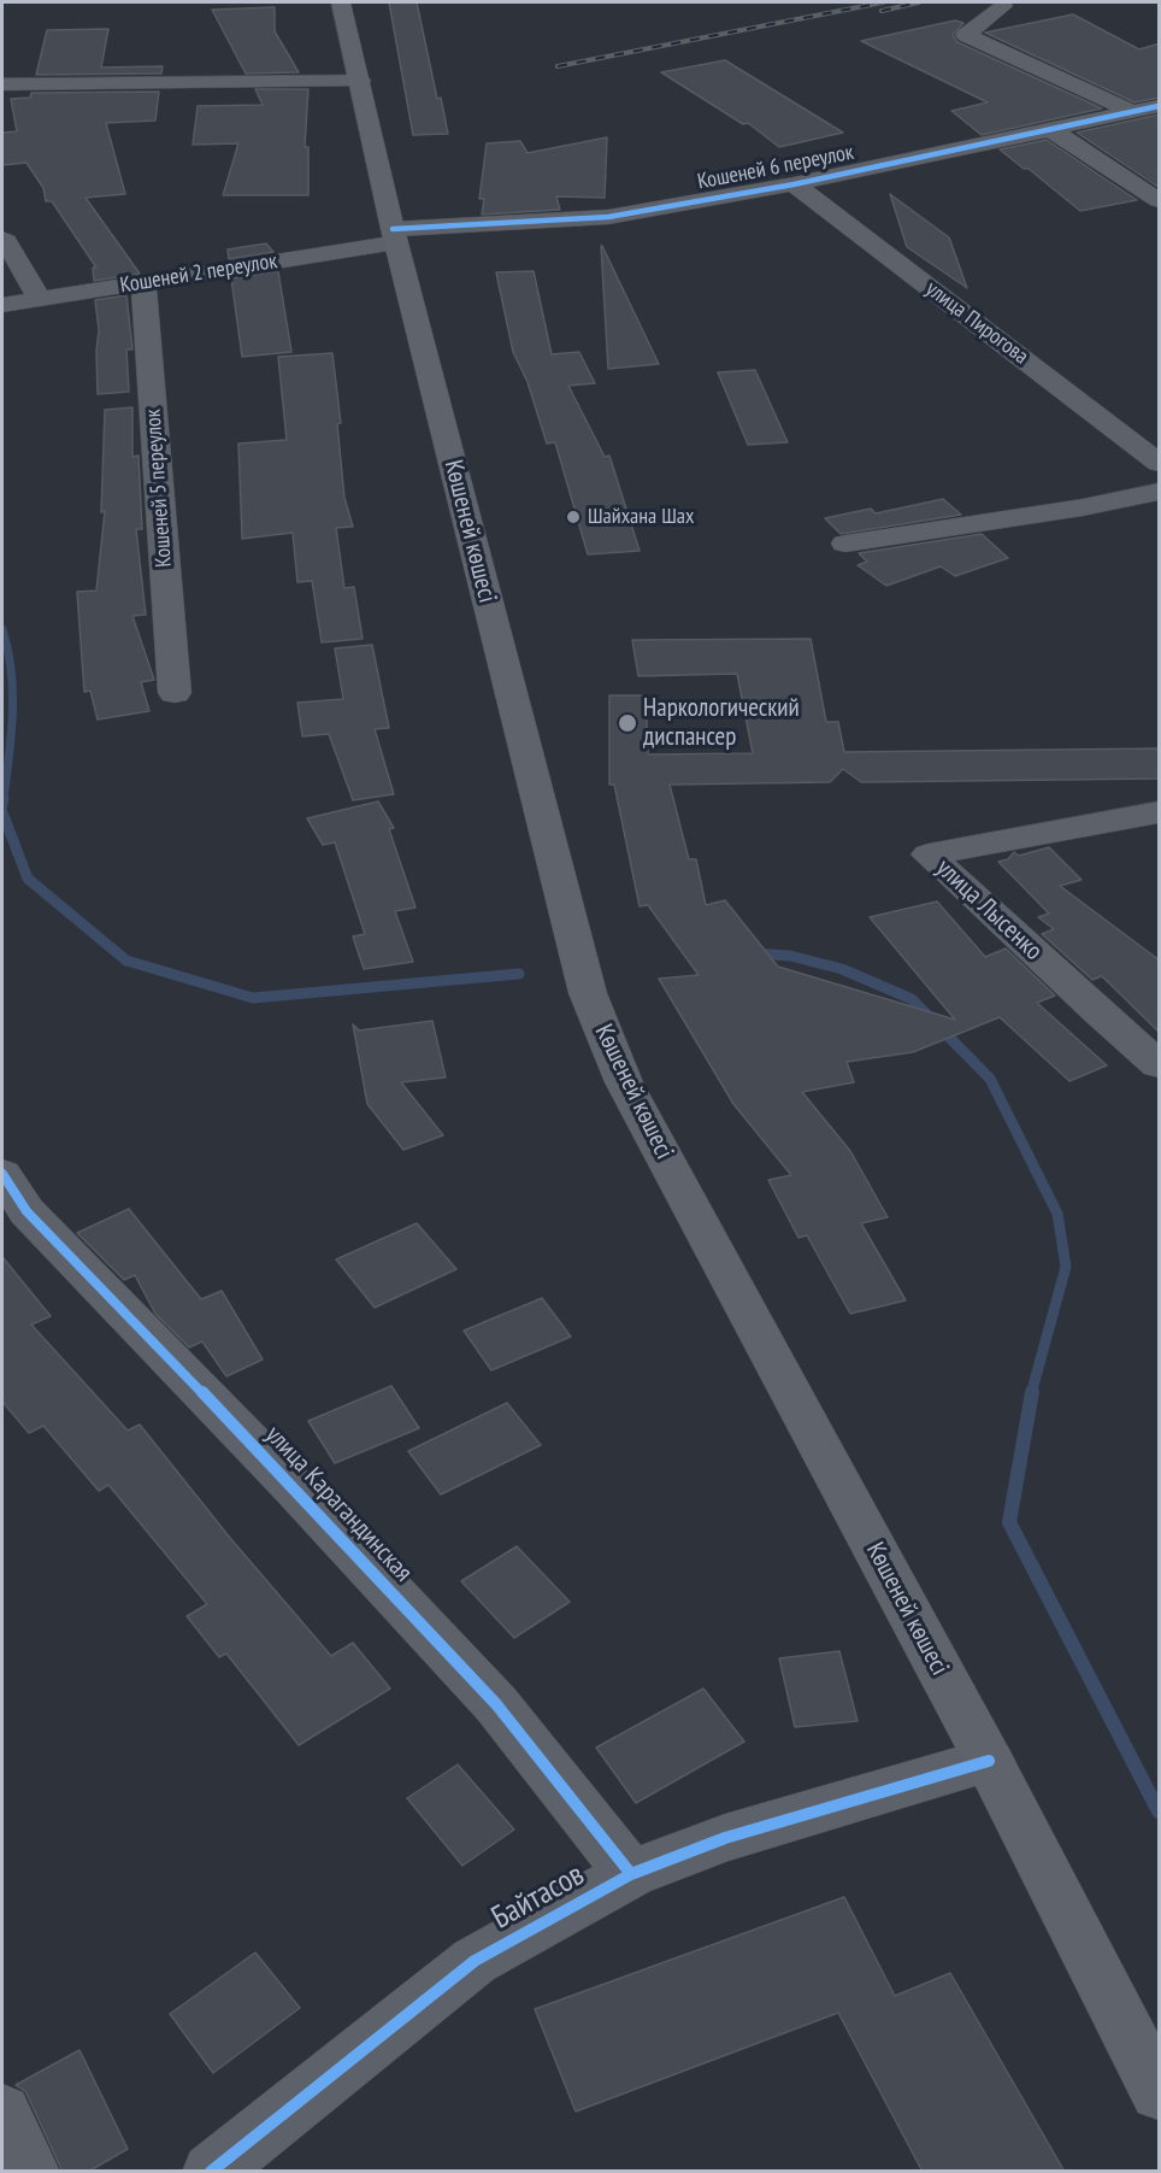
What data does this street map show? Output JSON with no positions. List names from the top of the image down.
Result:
{
  "streets": {
    "main road": ["Көшеней көшесі"],
    "street": [
      "Кошеней 6 переулок",
      "Кошеней 2 переулок",
      "улица Пирогова",
      "Кошеней 5 переулок",
      "улица Лысенко",
      "улица Карагандинская",
      "Байтасов"
    ]
  },
  "crossings": [
    ["Кошеней 6 переулок", "Кошеней 2 переулок"],
    ["Кошеней 6 переулок", "улица Пирогова"],
    ["Кошеней 6 переулок", "Көшеней көшесі"],
    ["Кошеней 2 переулок", "Кошеней 5 переулок"],
    ["Кошеней 2 переулок", "Көшеней көшесі"],
    ["Көшеней көшесі", "Байтасов"],
    ["улица Карагандинская", "Байтасов"]
  ],
  "places": ["Шайхана Шах", "Наркологический диспансер"]
}
